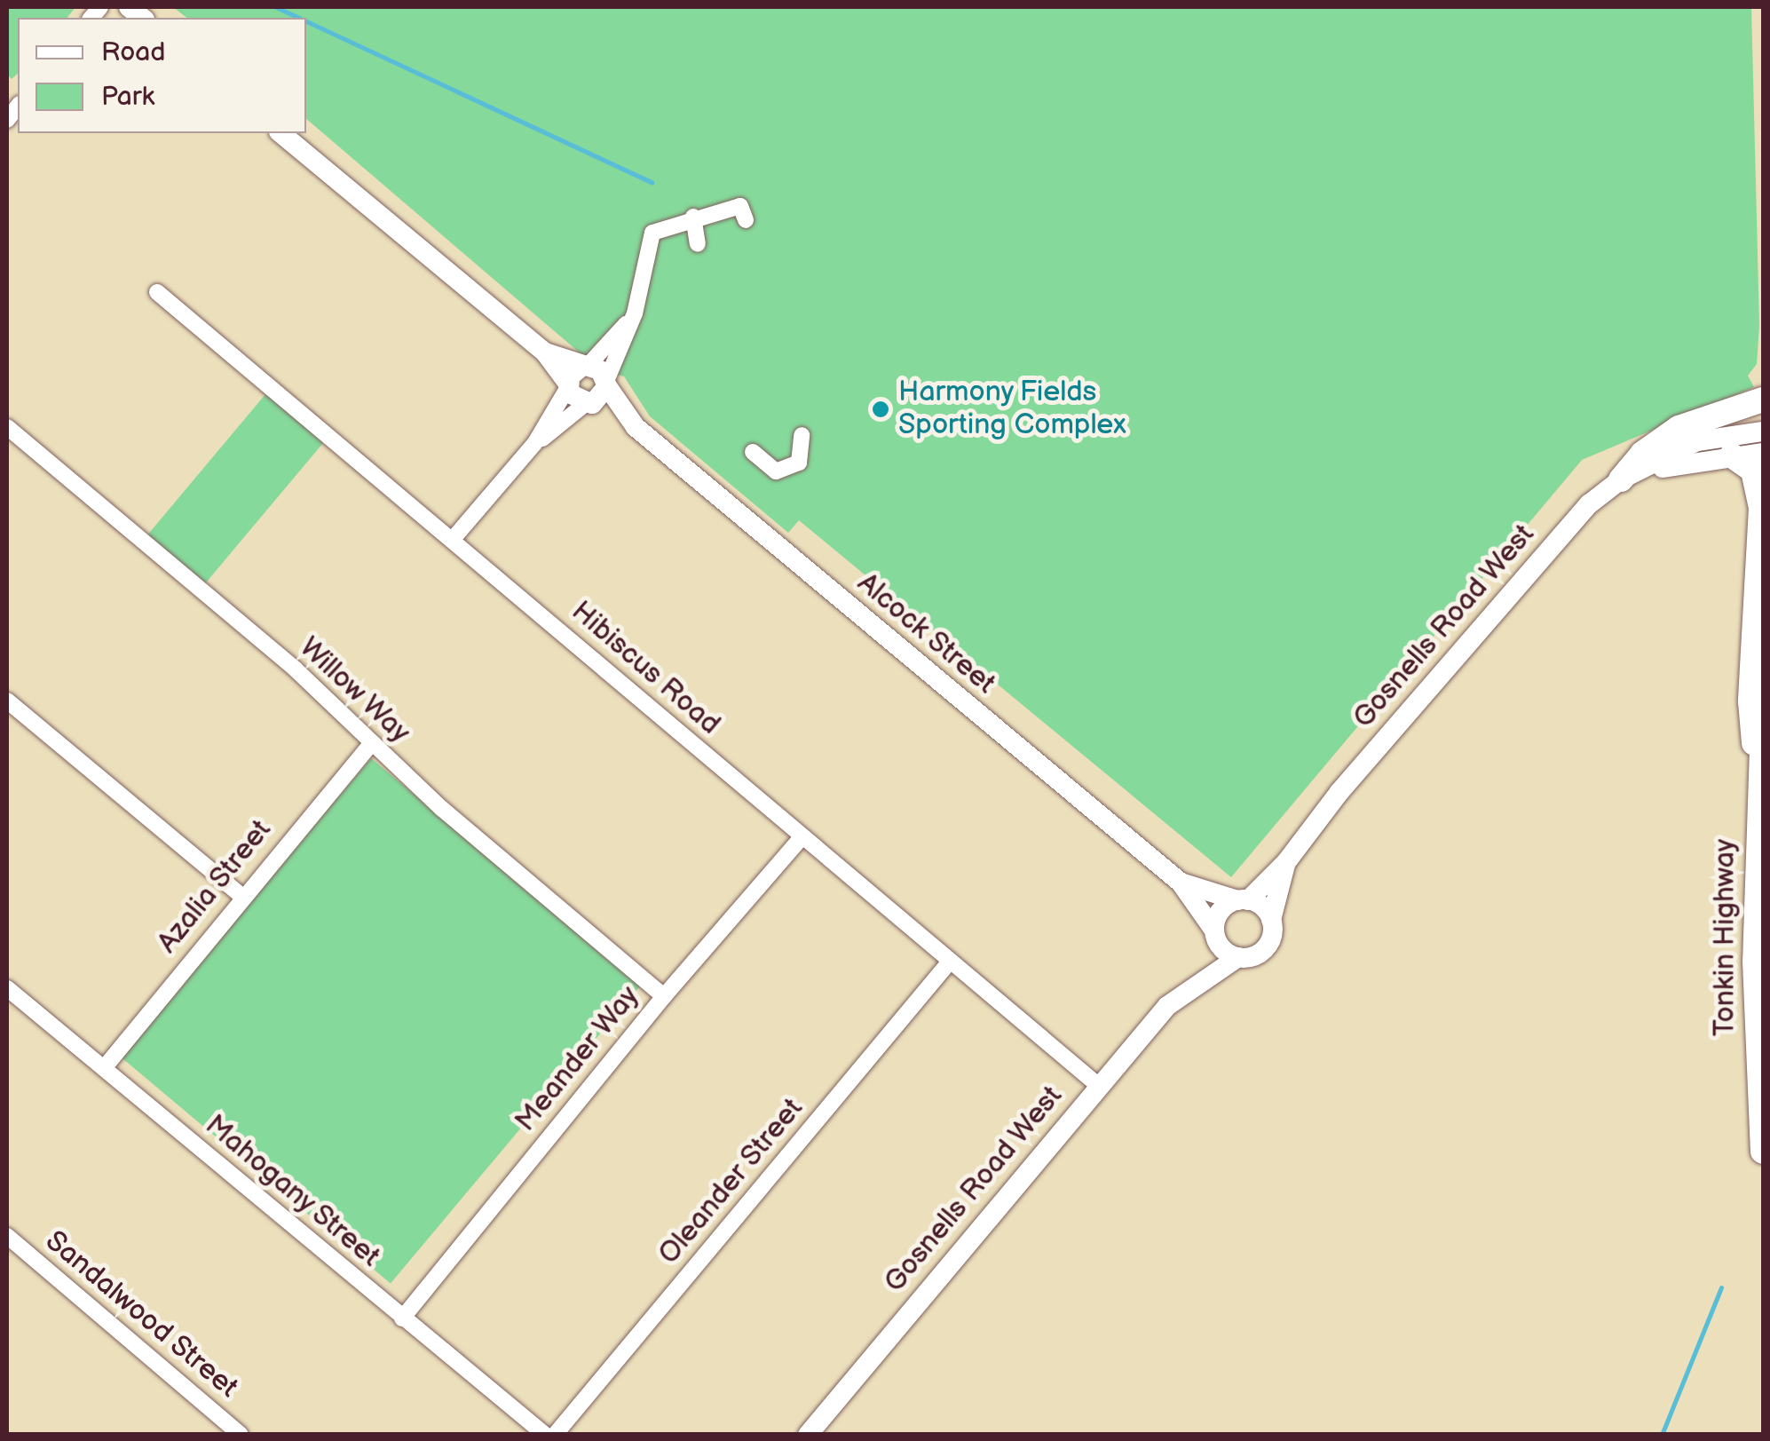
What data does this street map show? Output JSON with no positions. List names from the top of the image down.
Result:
{
  "streets": {
    "highway": ["Tonkin Highway"],
    "main road": ["Gosnells Road West", "Alcock Street"],
    "street": [
      "Hibiscus Road",
      "Willow Way",
      "Azalia Street",
      "Meander Way",
      "Oleander Street",
      "Mahogany Street",
      "Sandalwood Street"
    ]
  },
  "crossings": [
    ["Gosnells Road West", "Alcock Street"],
    ["Gosnells Road West", "Hibiscus Road"],
    ["Hibiscus Road", "Meander Way"],
    ["Hibiscus Road", "Oleander Street"],
    ["Willow Way", "Azalia Street"],
    ["Willow Way", "Meander Way"],
    ["Azalia Street", "Mahogany Street"],
    ["Meander Way", "Mahogany Street"]
  ],
  "places": ["Harmony Fields Sporting Complex"],
  "legend": ["Road", "Park"]
}
